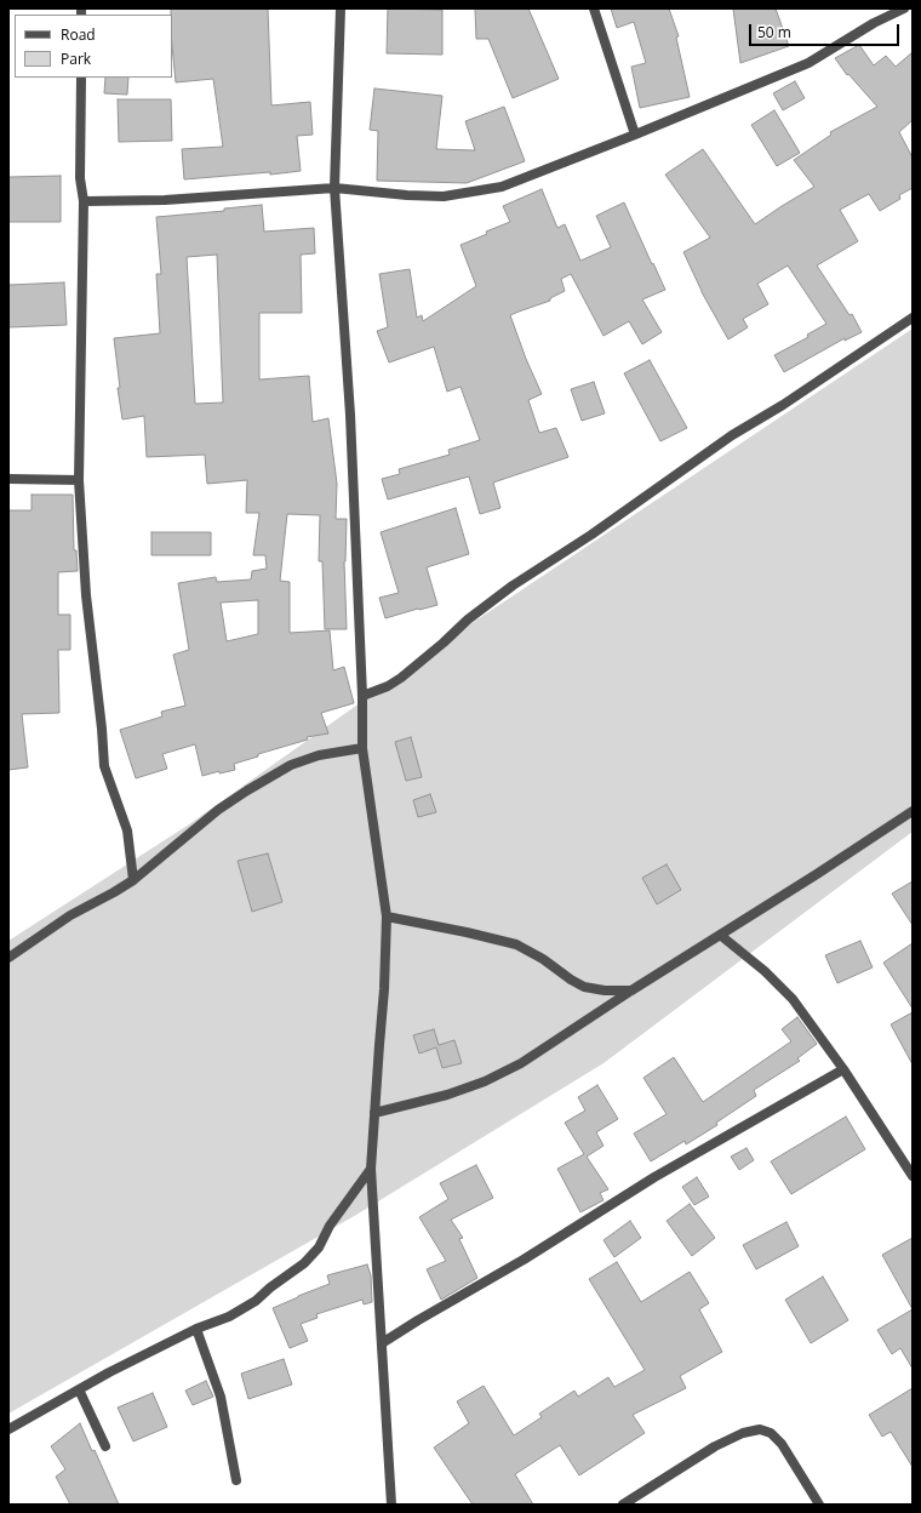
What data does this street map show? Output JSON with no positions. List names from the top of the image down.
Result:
{
  "legend": ["Road", "Park"],
  "scale_bar": "50 m"
}
